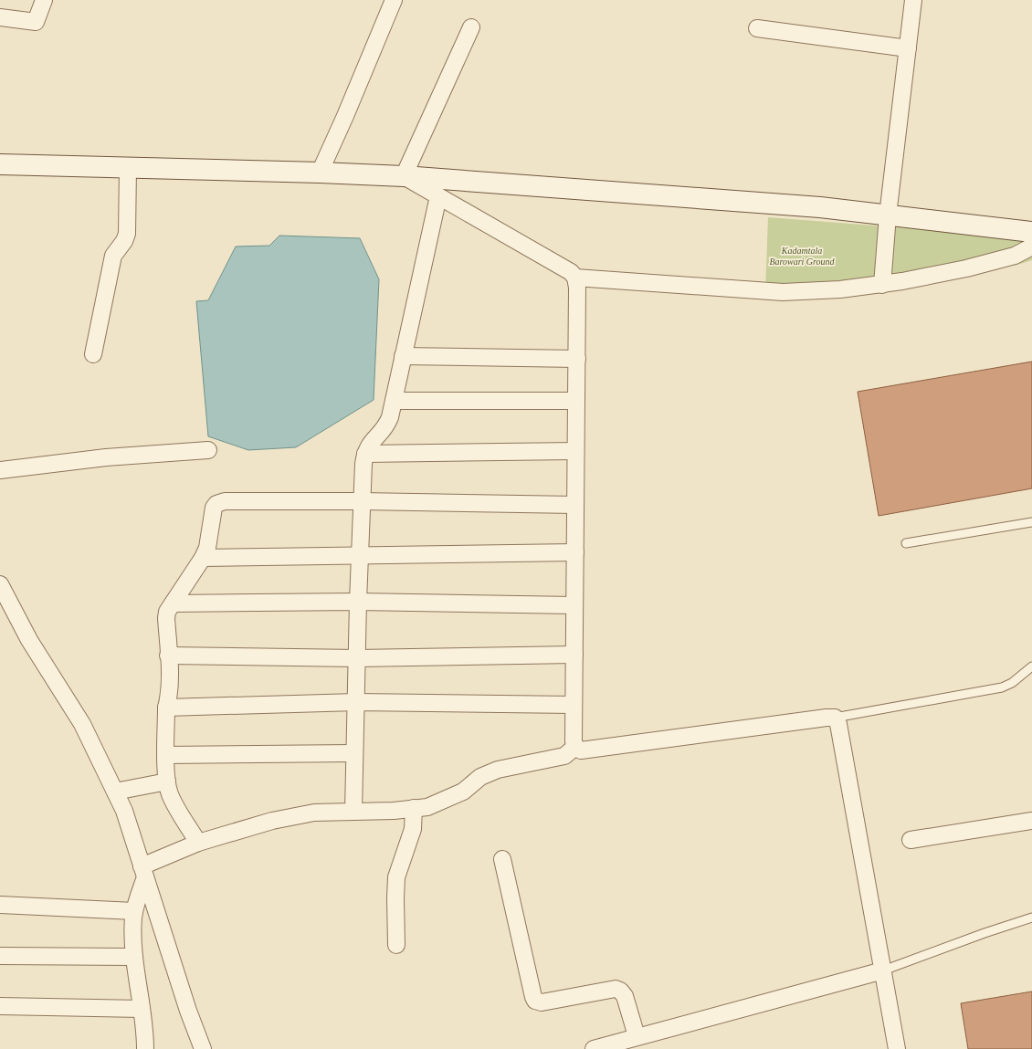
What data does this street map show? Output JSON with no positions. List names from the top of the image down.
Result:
{
  "parks": ["Kadamtala Barowari Ground"]
}
